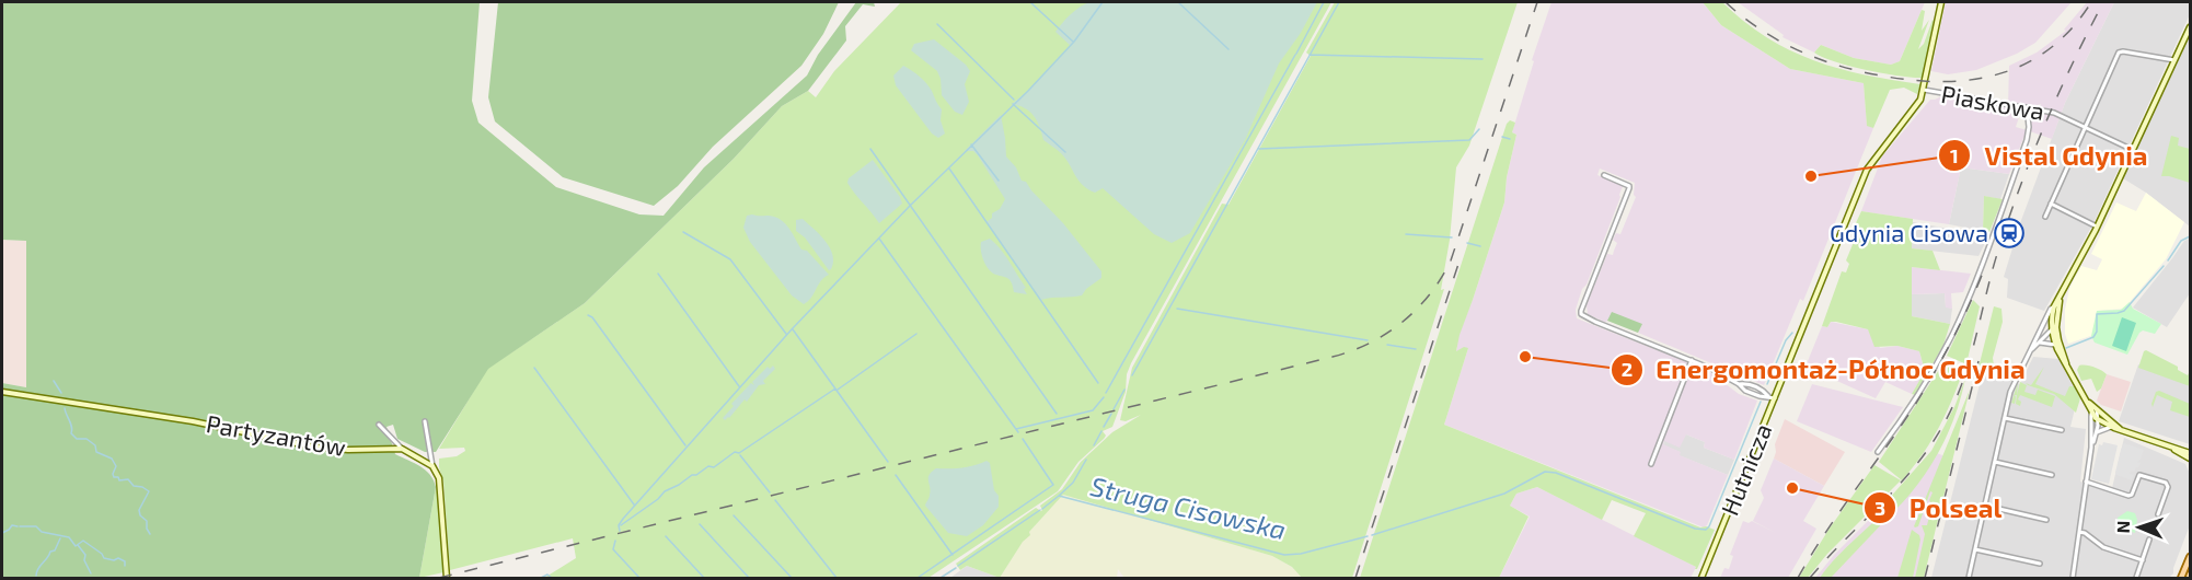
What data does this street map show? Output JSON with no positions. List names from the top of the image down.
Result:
{
  "streets": {
    "street": ["Piaskowa", "Partyzantów", "Hutnicza"]
  },
  "crossings": [
    ["Piaskowa", "Hutnicza"]
  ],
  "water": ["Struga Cisowska"],
  "places": {
    "other": ["Vistal Gdynia", "Energomontaż-Północ Gdynia", "Polseal"],
    "station": ["Gdynia Cisowa"]
  },
  "north": "left"
}
